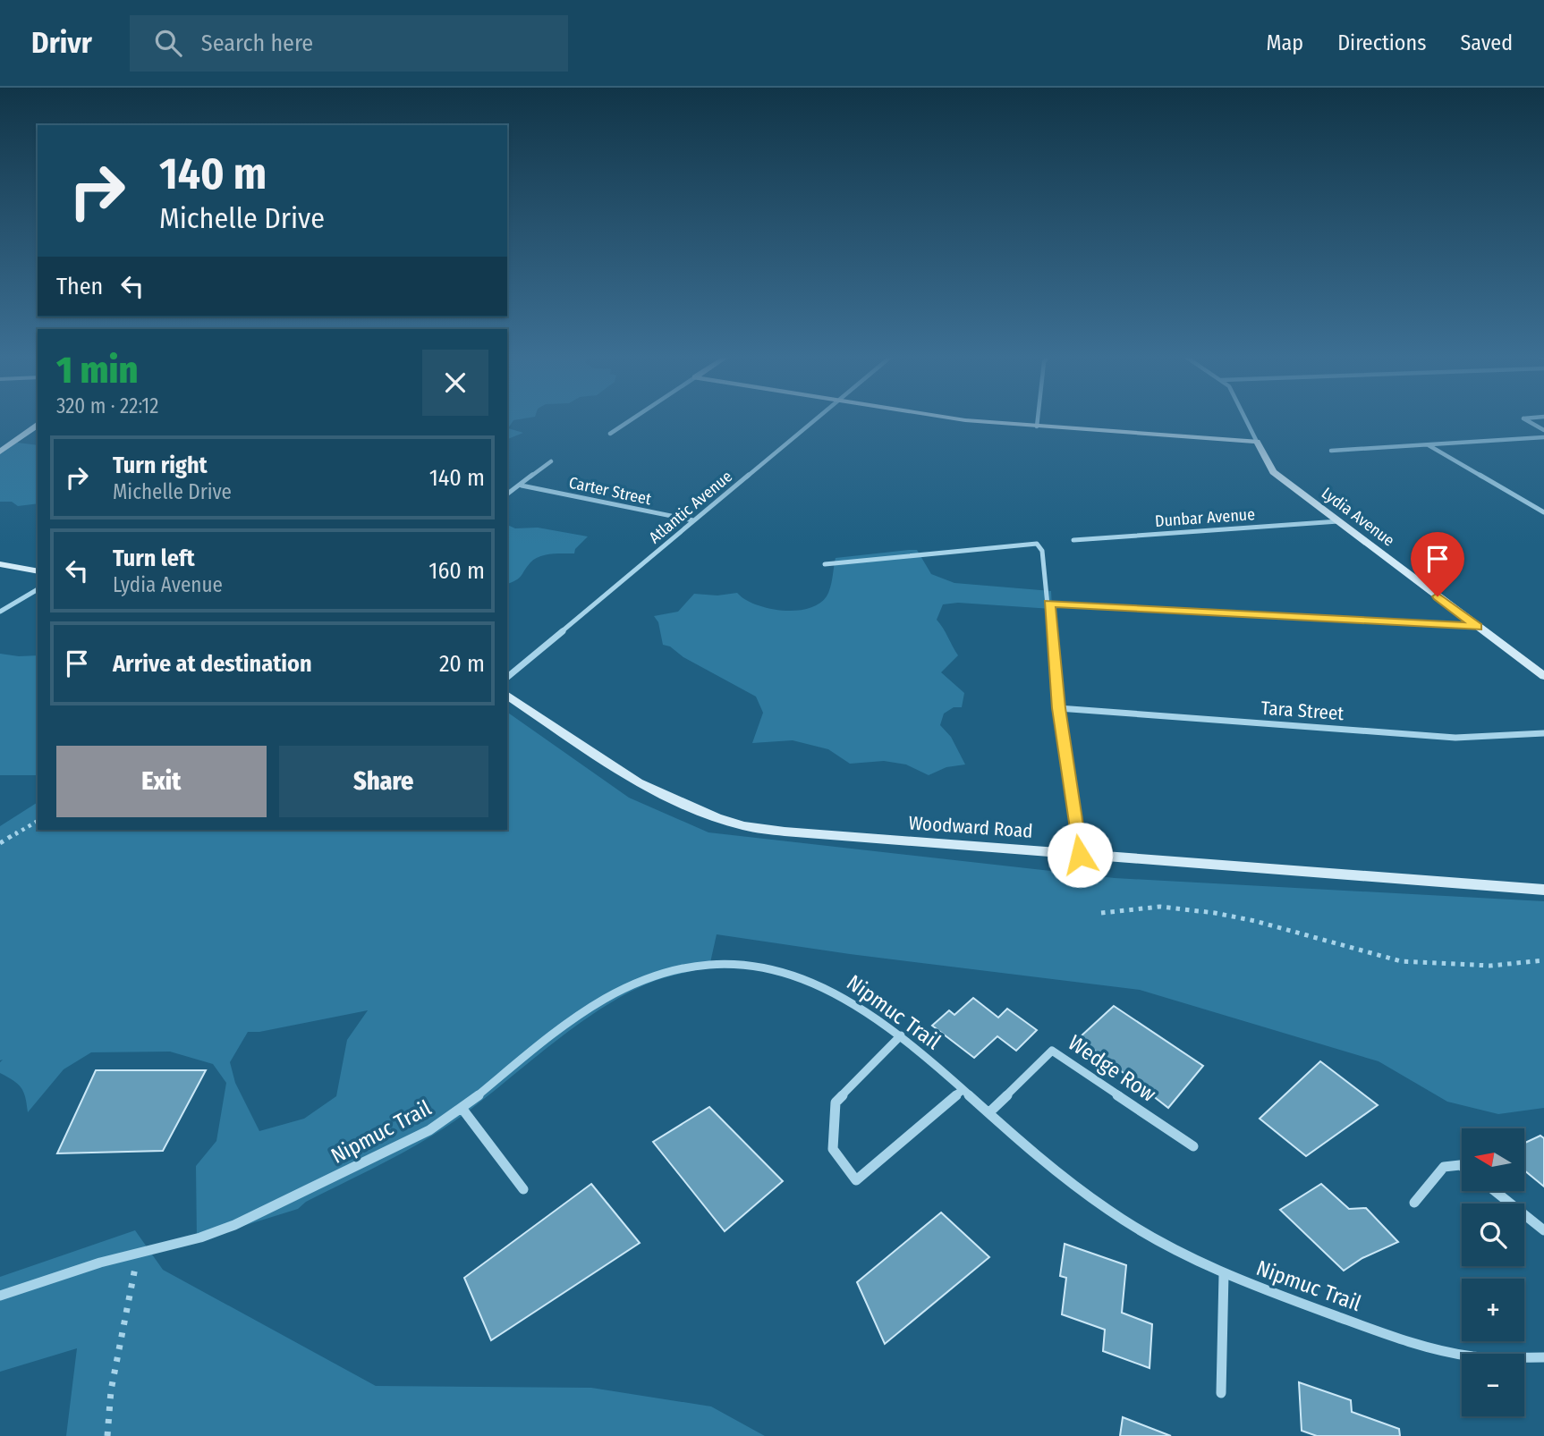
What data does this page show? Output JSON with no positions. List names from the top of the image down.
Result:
{
  "streets": {
    "street": [
      "Carter Street",
      "Atlantic Avenue",
      "Lydia Avenue",
      "Dunbar Avenue",
      "Tara Street",
      "Woodward Road",
      "Nipmuc Trail",
      "Wedge Row"
    ]
  },
  "crossings": [
    ["Carter Street", "Atlantic Avenue"],
    ["Lydia Avenue", "Dunbar Avenue"],
    ["Nipmuc Trail", "Wedge Row"]
  ],
  "north": "left",
  "page": {
    "header": "Drivr",
    "search": "Search here",
    "nav": ["Map", "Directions", "Saved"],
    "turn": ["140 m", "Michelle Drive"],
    "then": "Then",
    "heading": ["1 min", "320 m · 22:12"],
    "list": [
      {
        "name": "Turn right",
        "note": "Michelle Drive",
        "value": "140 m"
      },
      {
        "name": "Turn left",
        "note": "Lydia Avenue",
        "value": "160 m"
      },
      {
        "name": "Arrive at destination",
        "value": "20 m"
      }
    ],
    "buttons": ["Exit", "Share"],
    "map_buttons": ["+", "−"]
  }
}
